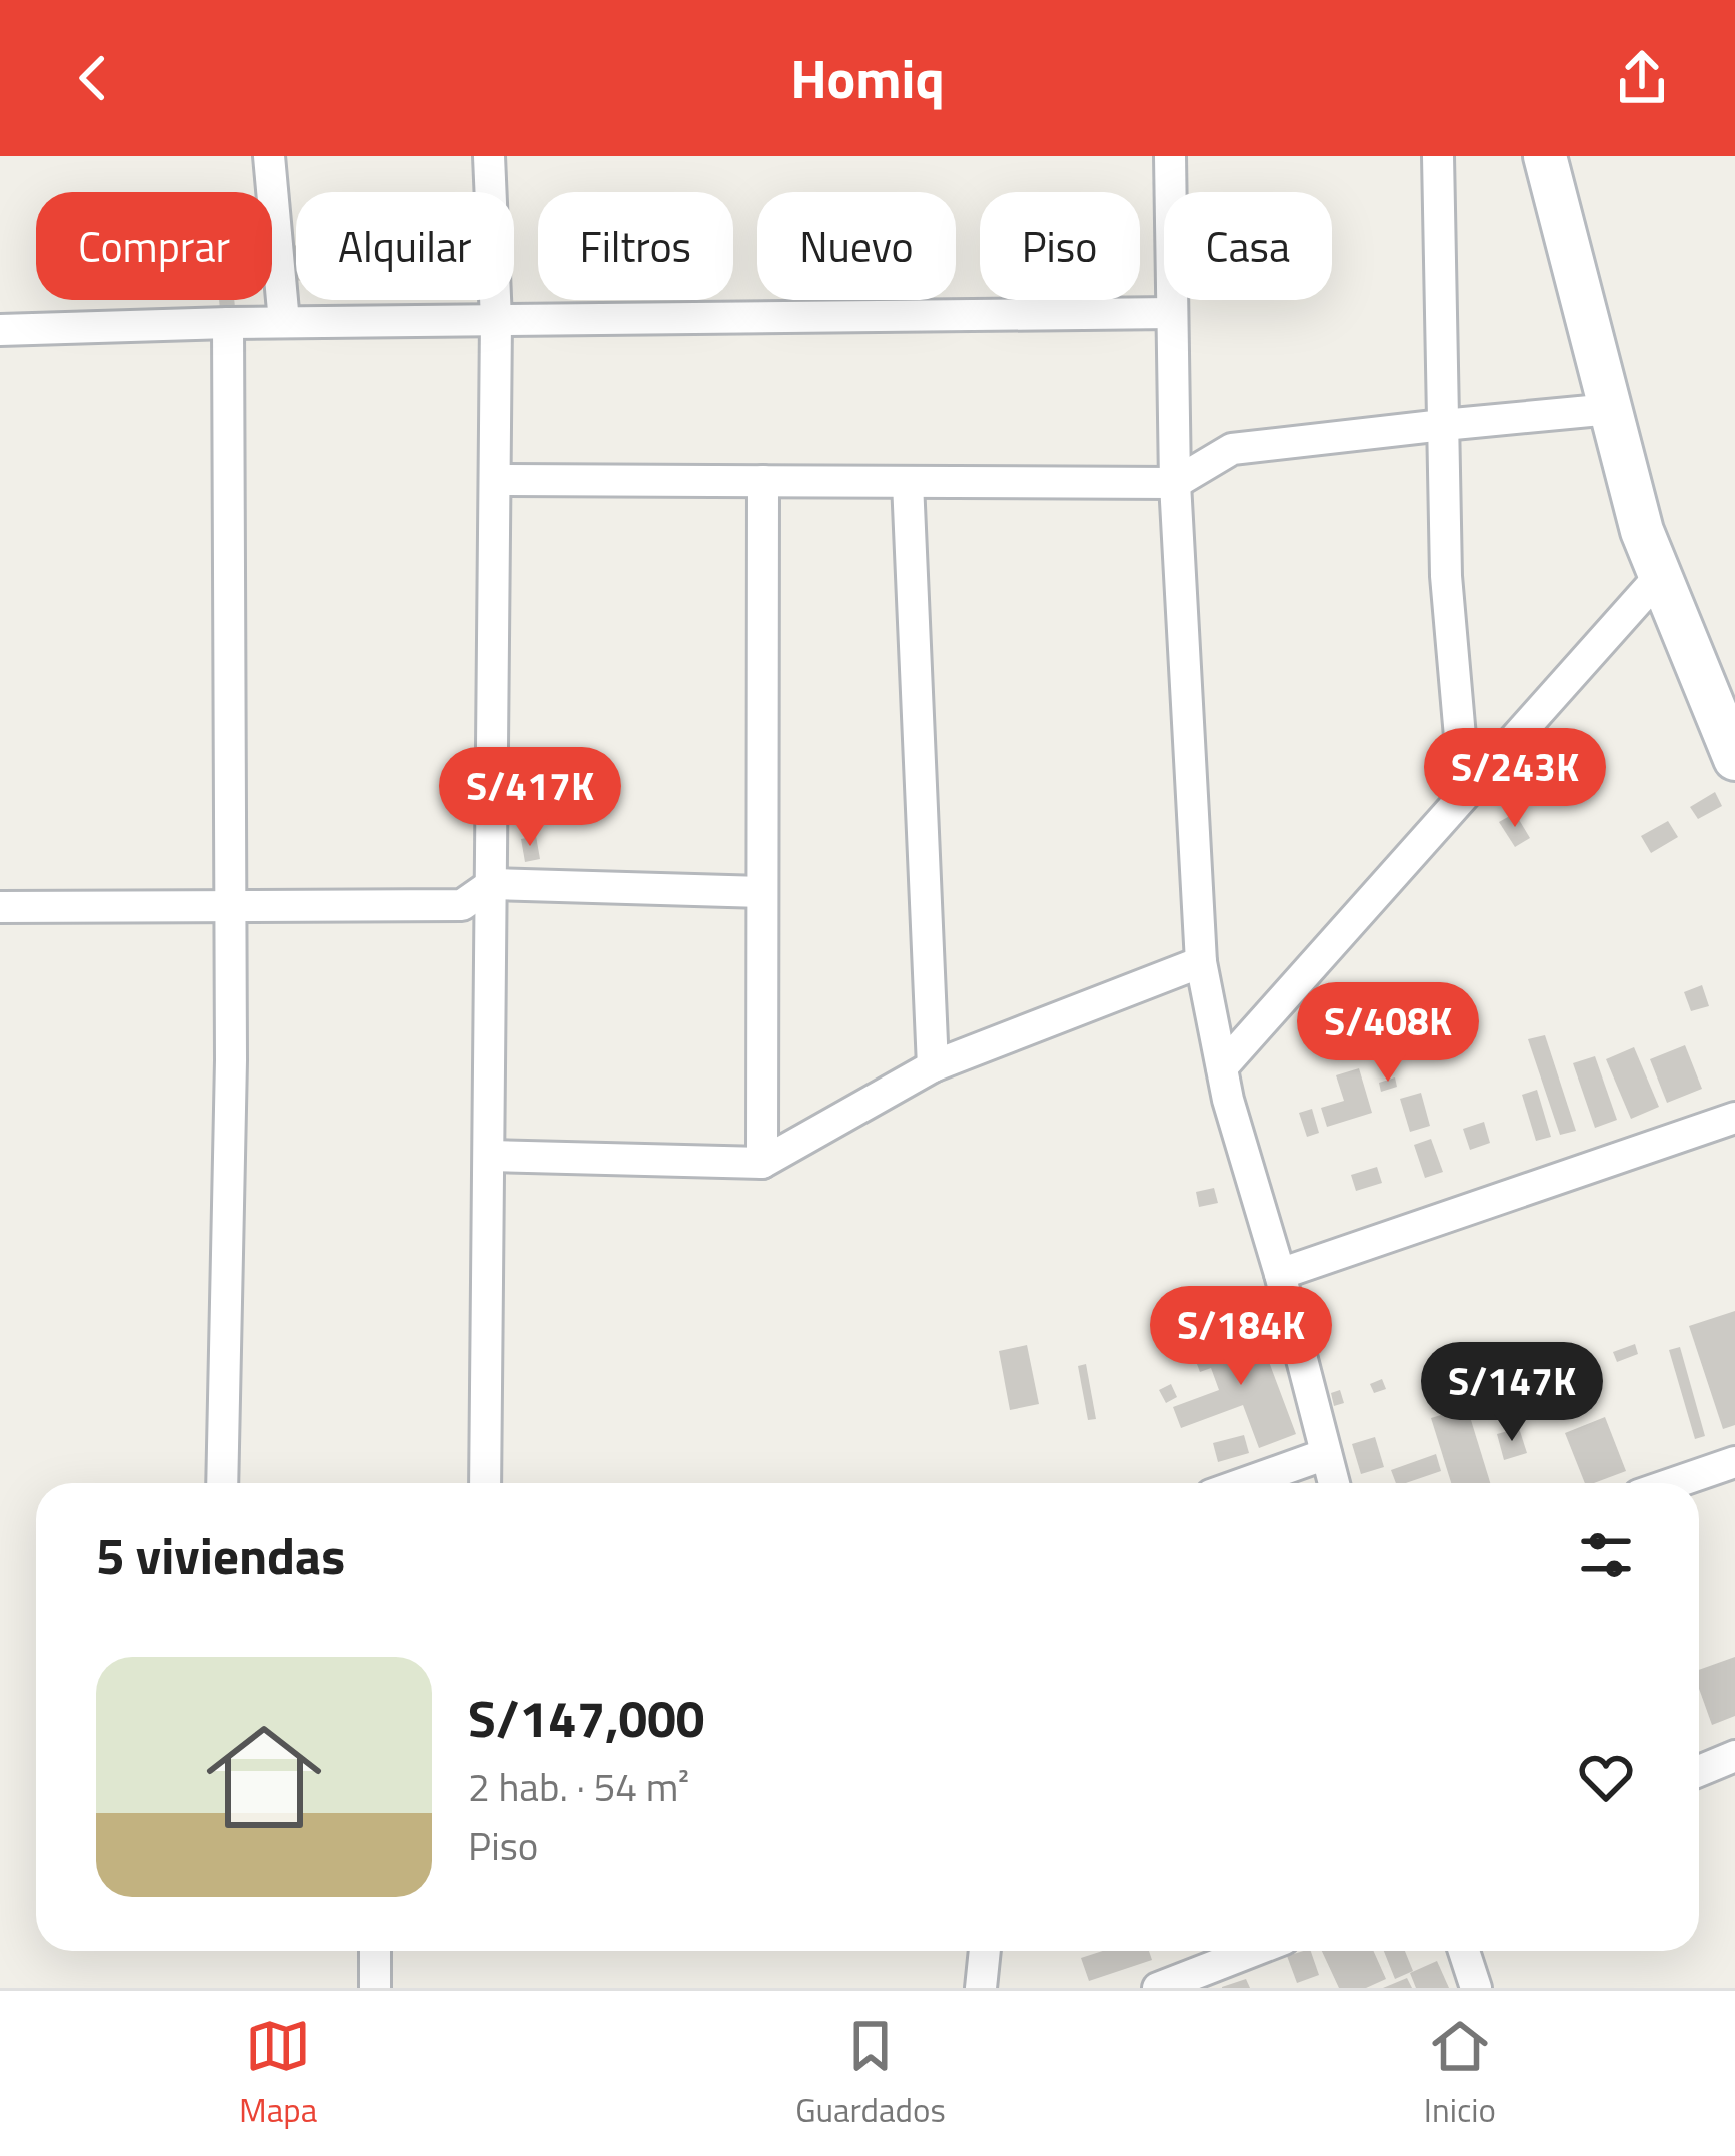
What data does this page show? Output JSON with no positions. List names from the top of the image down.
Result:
{
  "page": {
    "header": "Homiq",
    "chip": [
      "Comprar",
      "Alquilar",
      "Filtros",
      "Nuevo",
      "Piso",
      "Casa"
    ],
    "price": [
      "S/243K",
      "S/417K",
      "S/408K",
      "S/184K",
      "S/147K"
    ],
    "heading": "5 viviendas",
    "list": [
      {
        "name": "S/147,000",
        "note": "2 hab. · 54 m² · Piso"
      }
    ],
    "tabs": ["Mapa", "Guardados", "Inicio"]
  }
}
